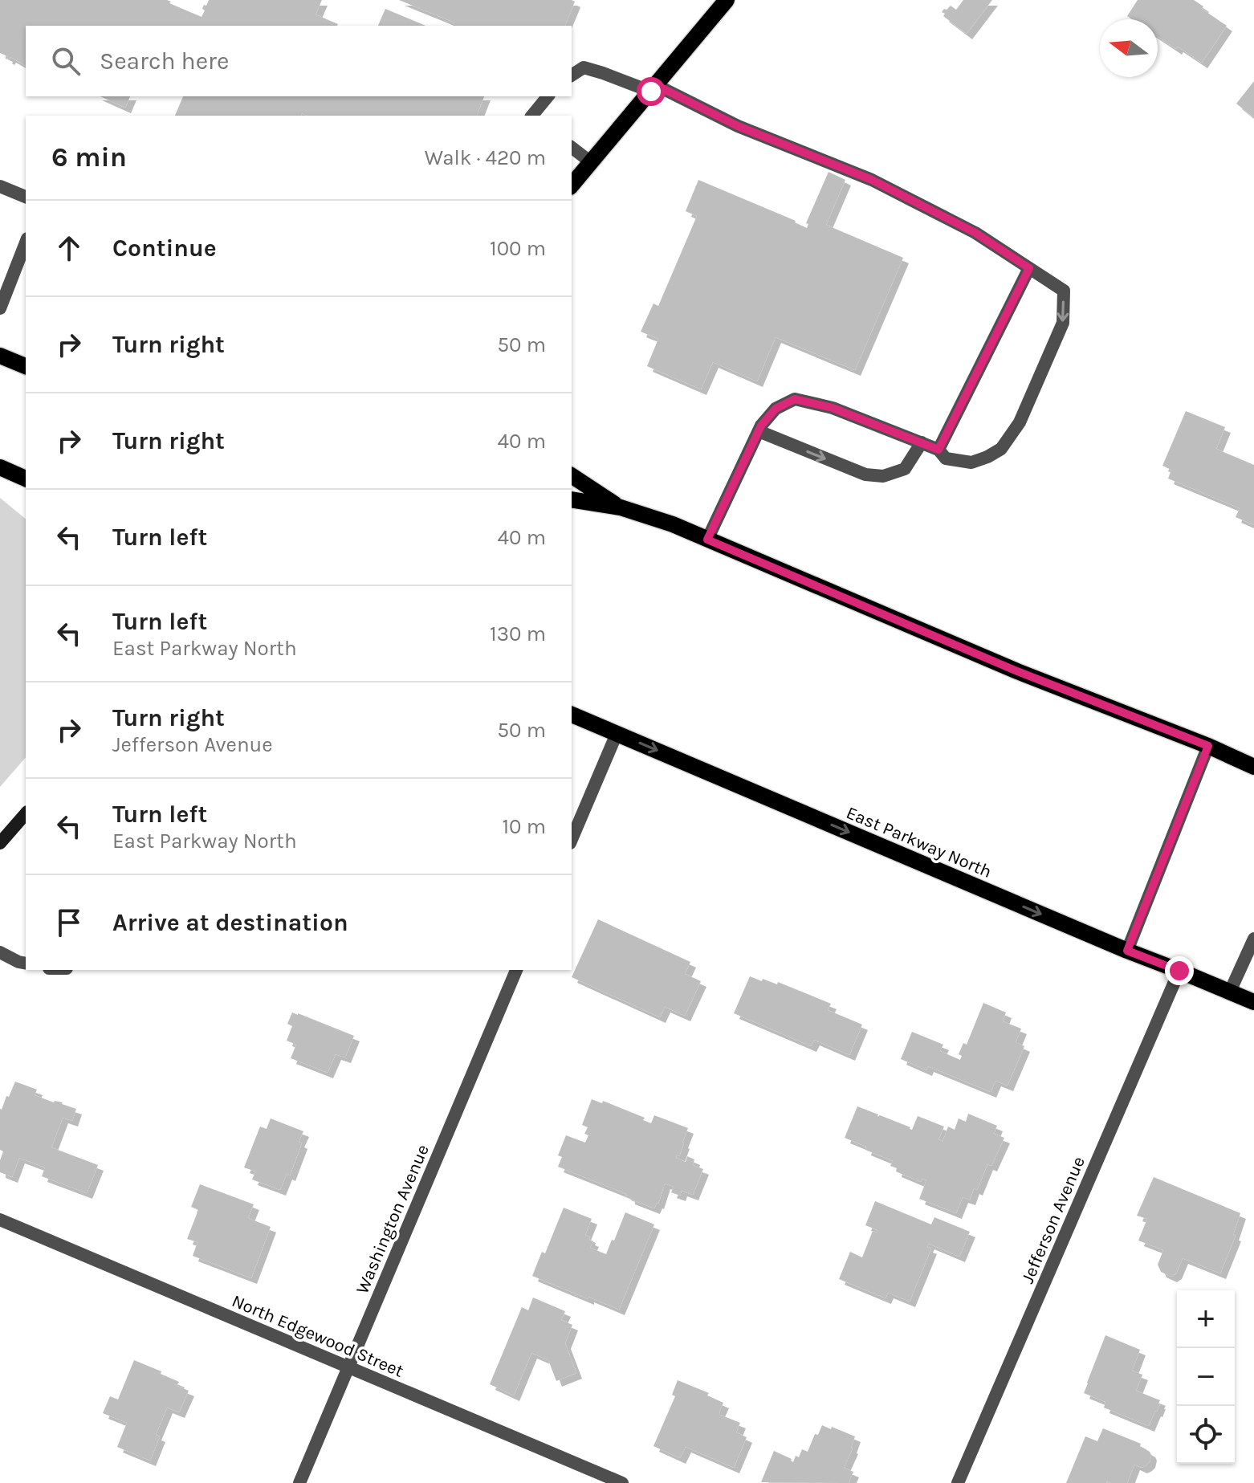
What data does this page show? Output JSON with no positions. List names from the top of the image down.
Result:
{
  "streets": {
    "main road": ["East Parkway North"],
    "street": ["Washington Avenue", "Jefferson Avenue", "North Edgewood Street"]
  },
  "crossings": [
    ["East Parkway North", "Jefferson Avenue"],
    ["Washington Avenue", "North Edgewood Street"]
  ],
  "one_way": ["East Parkway North"],
  "north": "left",
  "page": {
    "search": "Search here",
    "heading": ["6 min", "Walk · 420 m"],
    "list": [
      ["Continue", "100 m"],
      ["Turn right", "50 m"],
      ["Turn right", "40 m"],
      ["Turn left", "40 m"],
      ["Turn left", "East Parkway North", "130 m"],
      ["Turn right", "Jefferson Avenue", "50 m"],
      ["Turn left", "East Parkway North", "10 m"],
      "Arrive at destination"
    ],
    "map_buttons": ["+", "−"]
  }
}
